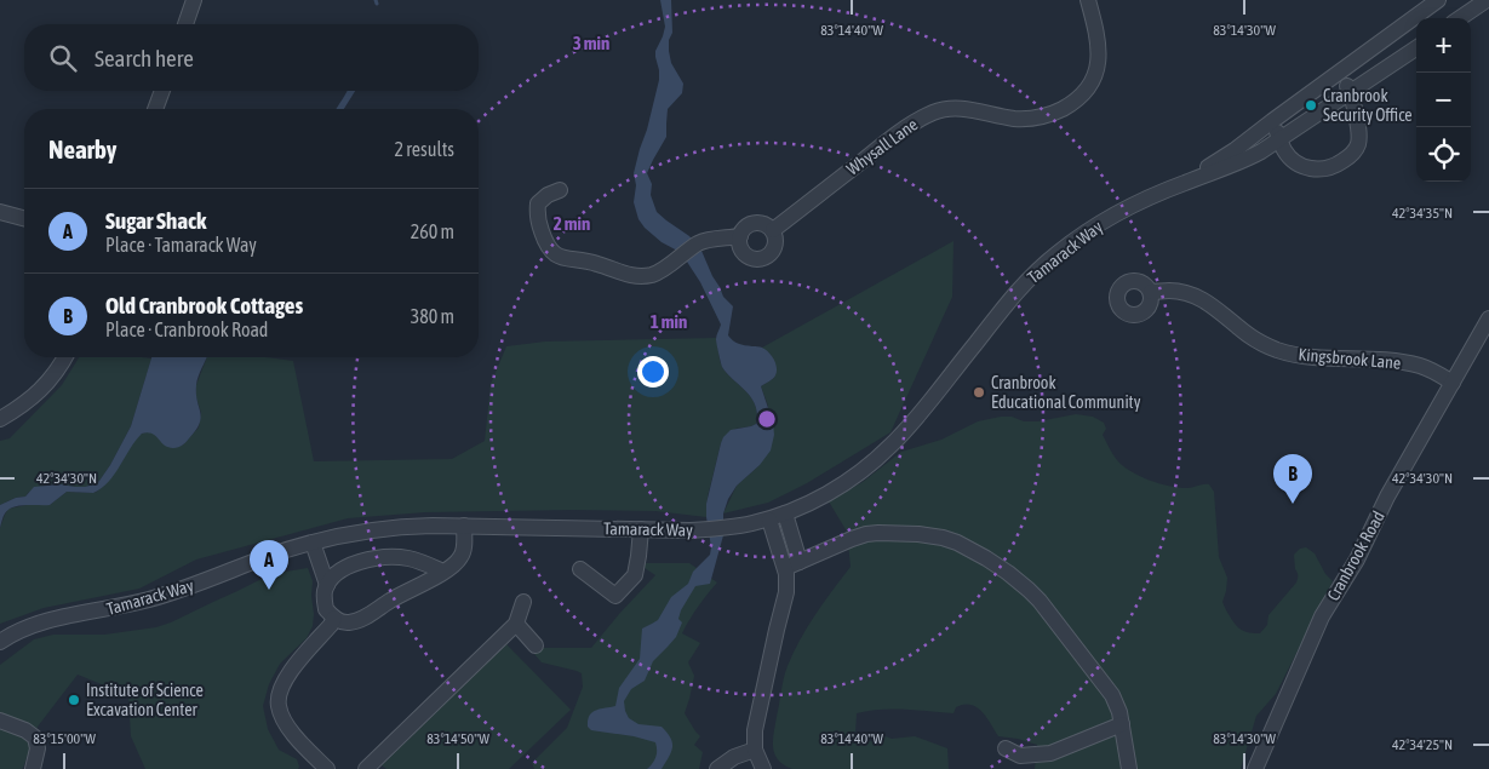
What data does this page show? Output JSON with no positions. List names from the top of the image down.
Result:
{
  "streets": {
    "street": [
      "Whysall Lane",
      "Tamarack Way",
      "Kingsbrook Lane",
      "Cranbrook Road"
    ]
  },
  "crossings": [
    ["Kingsbrook Lane", "Cranbrook Road"]
  ],
  "places": ["Cranbrook Security Office", "Cranbrook Educational Community", "Institute of Science Excavation Center"],
  "page": {
    "map_buttons": ["+", "−"],
    "search": "Search here",
    "heading": ["Nearby", "2 results"],
    "list": [
      {
        "mark": "A",
        "name": "Sugar Shack",
        "note": "Place · Tamarack Way",
        "value": "260 m"
      },
      {
        "mark": "B",
        "name": "Old Cranbrook Cottages",
        "note": "Place · Cranbrook Road",
        "value": "380 m"
      }
    ],
    "pins": ["B", "A"]
  },
  "coordinates": [
    "83°14'40\"W",
    "83°14'30\"W",
    "42°34'35\"N",
    "42°34'30\"N",
    "83°15'00\"W",
    "83°14'50\"W",
    "42°34'25\"N"
  ],
  "rings": ["3 min", "2 min", "1 min"]
}
